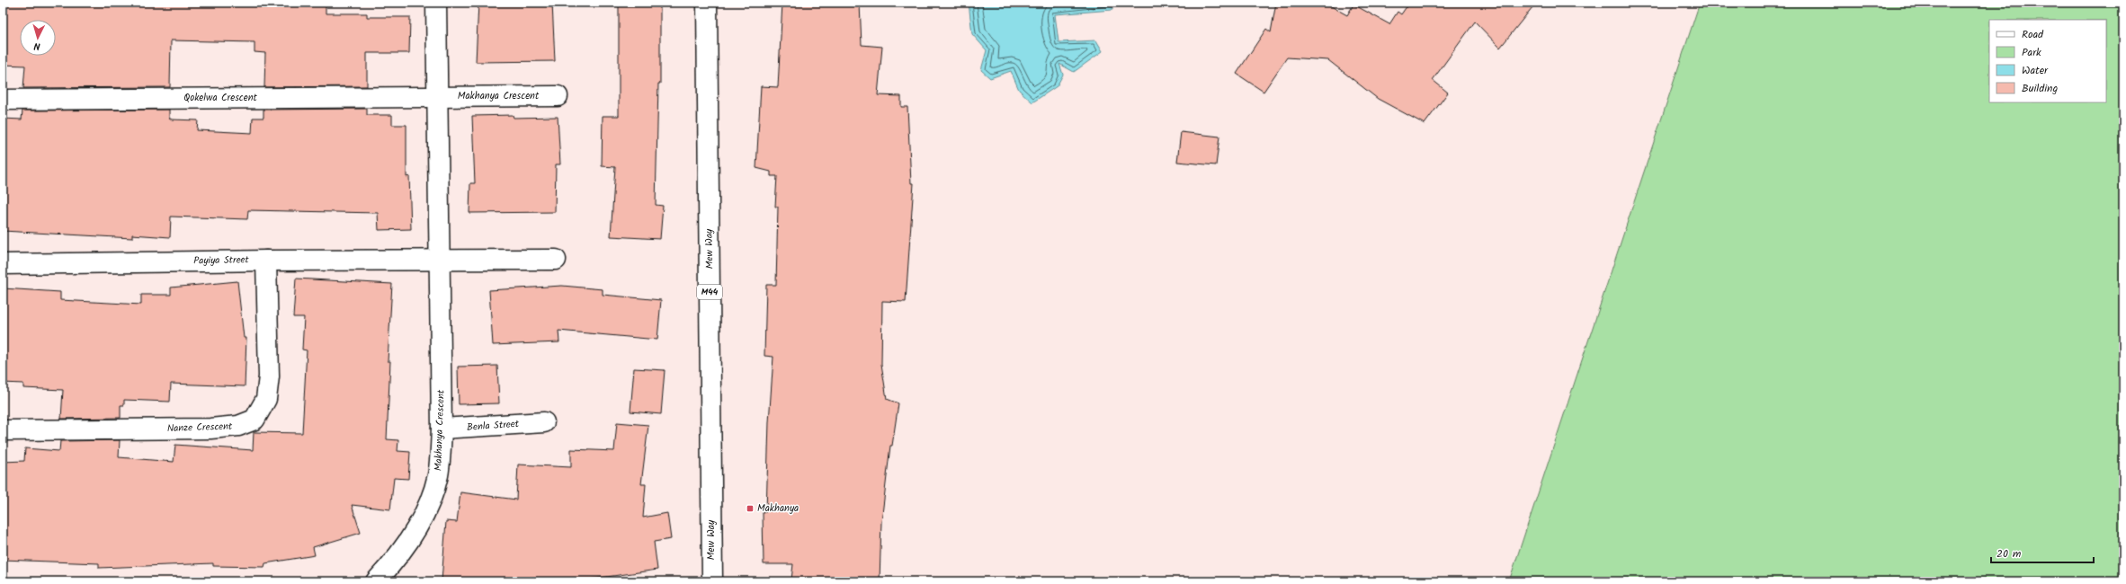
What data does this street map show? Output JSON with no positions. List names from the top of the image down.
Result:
{
  "streets": {
    "street": [
      "Makhanya Crescent",
      "Qokelwa Crescent",
      "Mew Way",
      "Payiya Street",
      "M44",
      "Benla Street",
      "Nanze Crescent"
    ]
  },
  "crossings": [
    ["Makhanya Crescent", "Qokelwa Crescent"],
    ["Makhanya Crescent", "Payiya Street"],
    ["Makhanya Crescent", "Benla Street"],
    ["Payiya Street", "Nanze Crescent"]
  ],
  "places": {
    "transit": ["Makhanya"]
  },
  "legend": [
    "Road",
    "Park",
    "Water",
    "Building"
  ],
  "scale_bar": "20 m",
  "north": "bottom"
}
